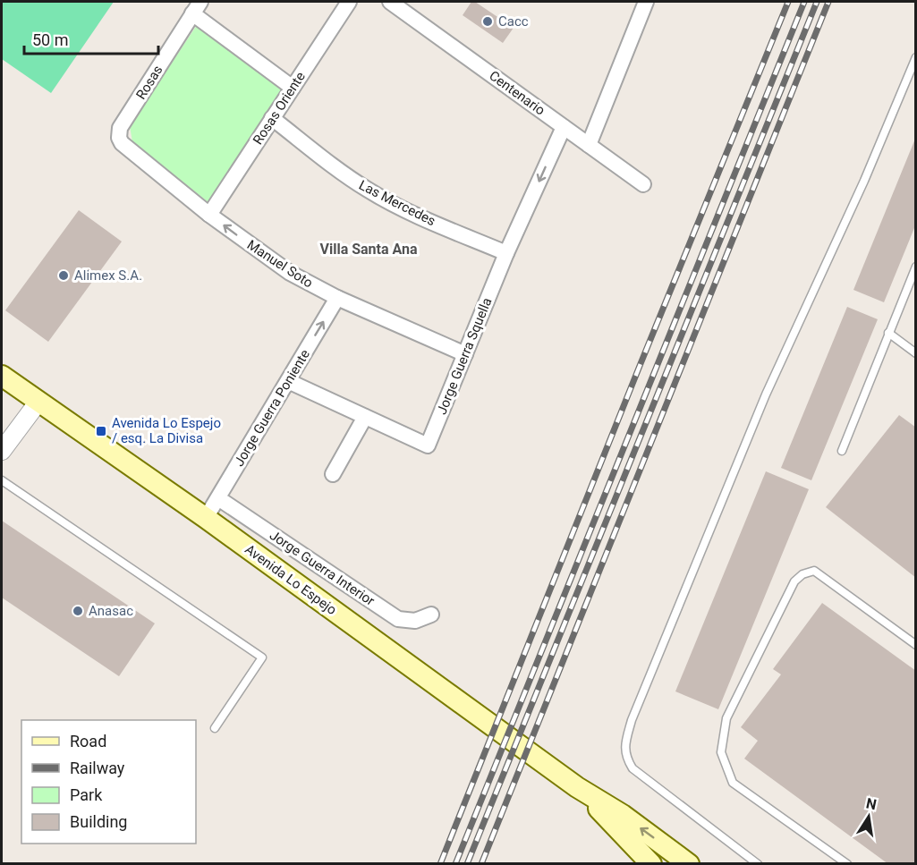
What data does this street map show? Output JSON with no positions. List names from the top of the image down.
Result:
{
  "streets": {
    "main road": ["Avenida Lo Espejo"],
    "street": [
      "Rosas",
      "Centenario",
      "Rosas Oriente",
      "Las Mercedes",
      "Manuel Soto",
      "Jorge Guerra Squella",
      "Jorge Guerra Poniente",
      "Jorge Guerra Interior"
    ]
  },
  "crossings": [
    ["Rosas", "Manuel Soto"],
    ["Centenario", "Jorge Guerra Squella"],
    ["Rosas Oriente", "Las Mercedes"],
    ["Rosas Oriente", "Manuel Soto"],
    ["Las Mercedes", "Jorge Guerra Squella"],
    ["Manuel Soto", "Jorge Guerra Squella"],
    ["Manuel Soto", "Jorge Guerra Poniente"],
    ["Jorge Guerra Squella", "Jorge Guerra Poniente"],
    ["Jorge Guerra Poniente", "Jorge Guerra Interior"],
    ["Jorge Guerra Poniente", "Avenida Lo Espejo"]
  ],
  "one_way": ["Manuel Soto", "Jorge Guerra Poniente"],
  "districts": ["Villa Santa Ana"],
  "places": {
    "other": ["Cacc", "Alimex S.A.", "Anasac"],
    "transit": ["Avenida Lo Espejo / esq. La Divisa"]
  },
  "legend": [
    "Road",
    "Railway",
    "Park",
    "Building"
  ],
  "scale_bar": "50 m",
  "north": "top"
}
